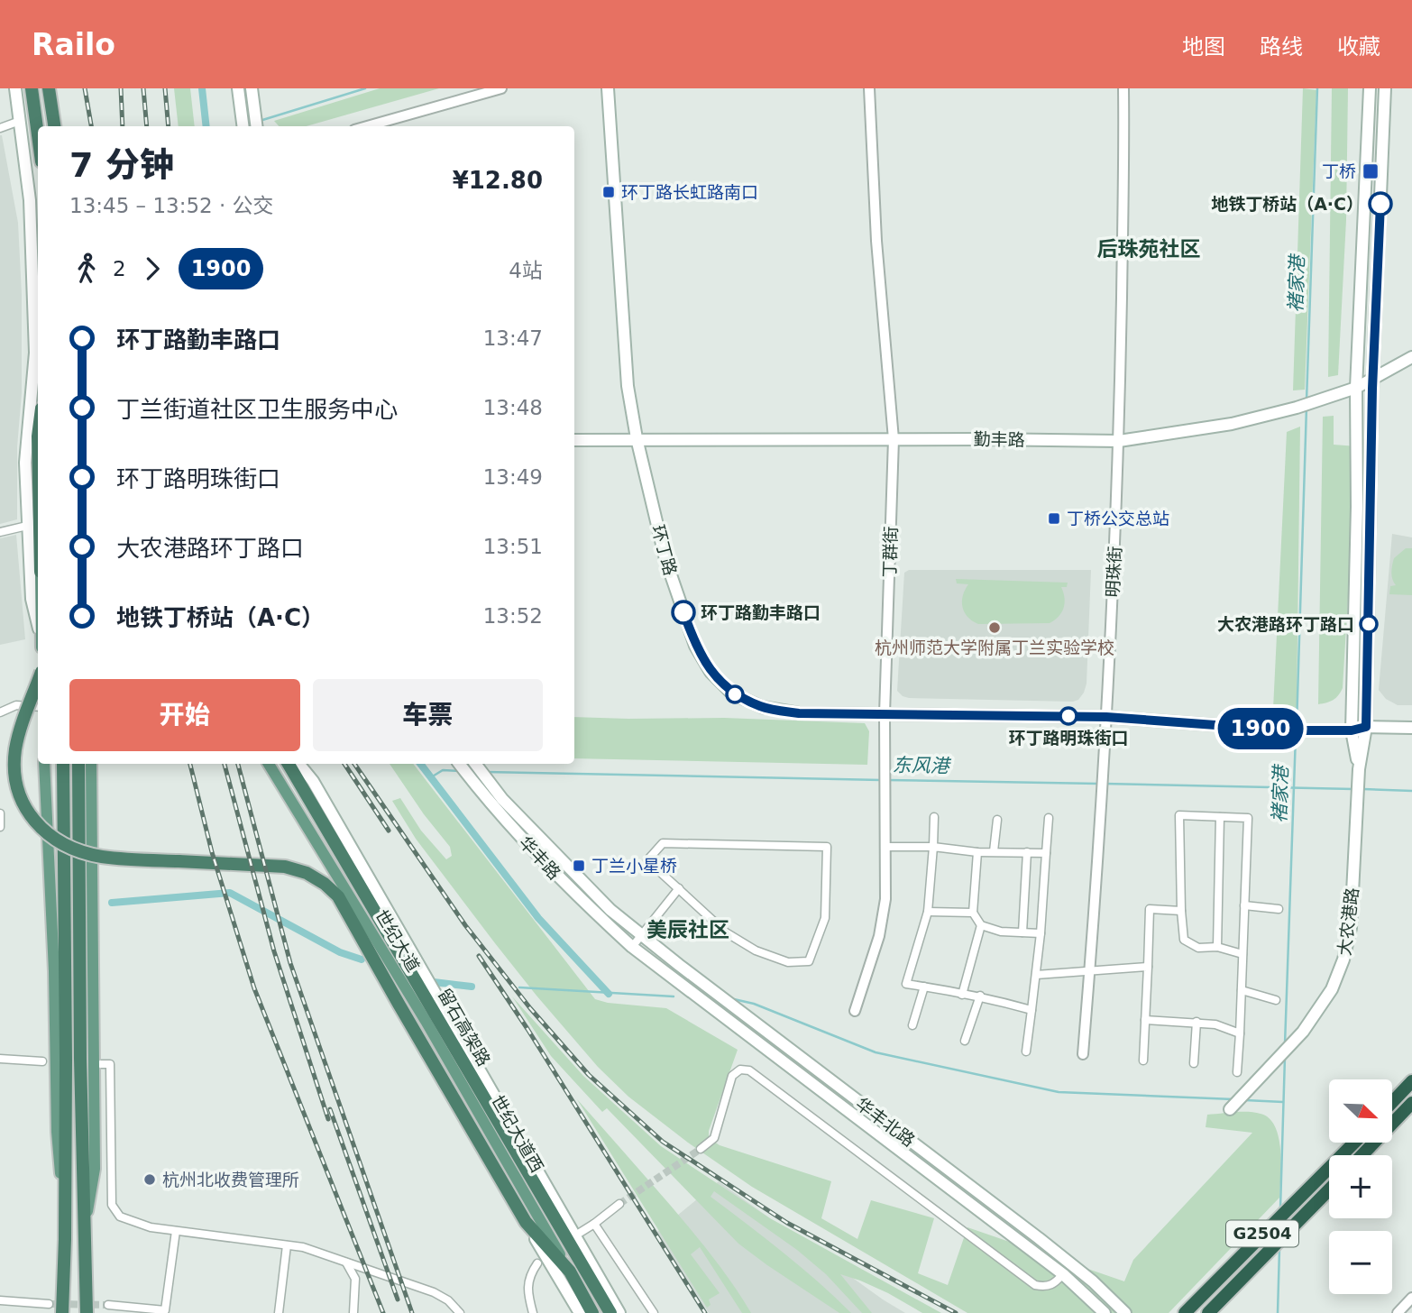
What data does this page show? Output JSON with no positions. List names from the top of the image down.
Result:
{
  "streets": {
    "highway": ["留石高架路", "G2504"],
    "main road": [
      "勤丰路",
      "环丁路",
      "华丰路",
      "大农港路",
      "世纪大道",
      "华丰北路",
      "世纪大道西"
    ],
    "street": ["丁群街", "明珠街"]
  },
  "crossings": [
    ["勤丰路", "环丁路"],
    ["勤丰路", "丁群街"],
    ["勤丰路", "明珠街"],
    ["勤丰路", "大农港路"],
    ["环丁路", "丁群街"],
    ["环丁路", "明珠街"],
    ["环丁路", "大农港路"],
    ["华丰路", "华丰北路"]
  ],
  "districts": ["后珠苑社区", "美辰社区"],
  "water": ["褚家港", "东风港"],
  "places": {
    "transit": [
      "丁桥",
      "环丁路长虹路南口",
      "丁桥公交总站",
      "丁兰小星桥"
    ],
    "other": [
      "地铁丁桥站（A·C）",
      "环丁路勤丰路口",
      "大农港路环丁路口",
      "杭州师范大学附属丁兰实验学校",
      "环丁路明珠街口",
      "杭州北收费管理所"
    ]
  },
  "lines": ["bus line 1900"],
  "north": "bottom right",
  "page": {
    "header": "Railo",
    "nav": ["地图", "路线", "收藏"],
    "on_map": "1900",
    "heading": ["7 分钟", "13:45 – 13:52 · 公交", "¥12.80"],
    "legs": ["2", "1900", "4站"],
    "list": [
      {
        "name": "环丁路勤丰路口",
        "value": "13:47"
      },
      {
        "name": "丁兰街道社区卫生服务中心",
        "value": "13:48"
      },
      {
        "name": "环丁路明珠街口",
        "value": "13:49"
      },
      {
        "name": "大农港路环丁路口",
        "value": "13:51"
      },
      {
        "name": "地铁丁桥站（A·C）",
        "value": "13:52"
      }
    ],
    "buttons": ["开始", "车票"],
    "map_buttons": ["+", "−"]
  }
}
